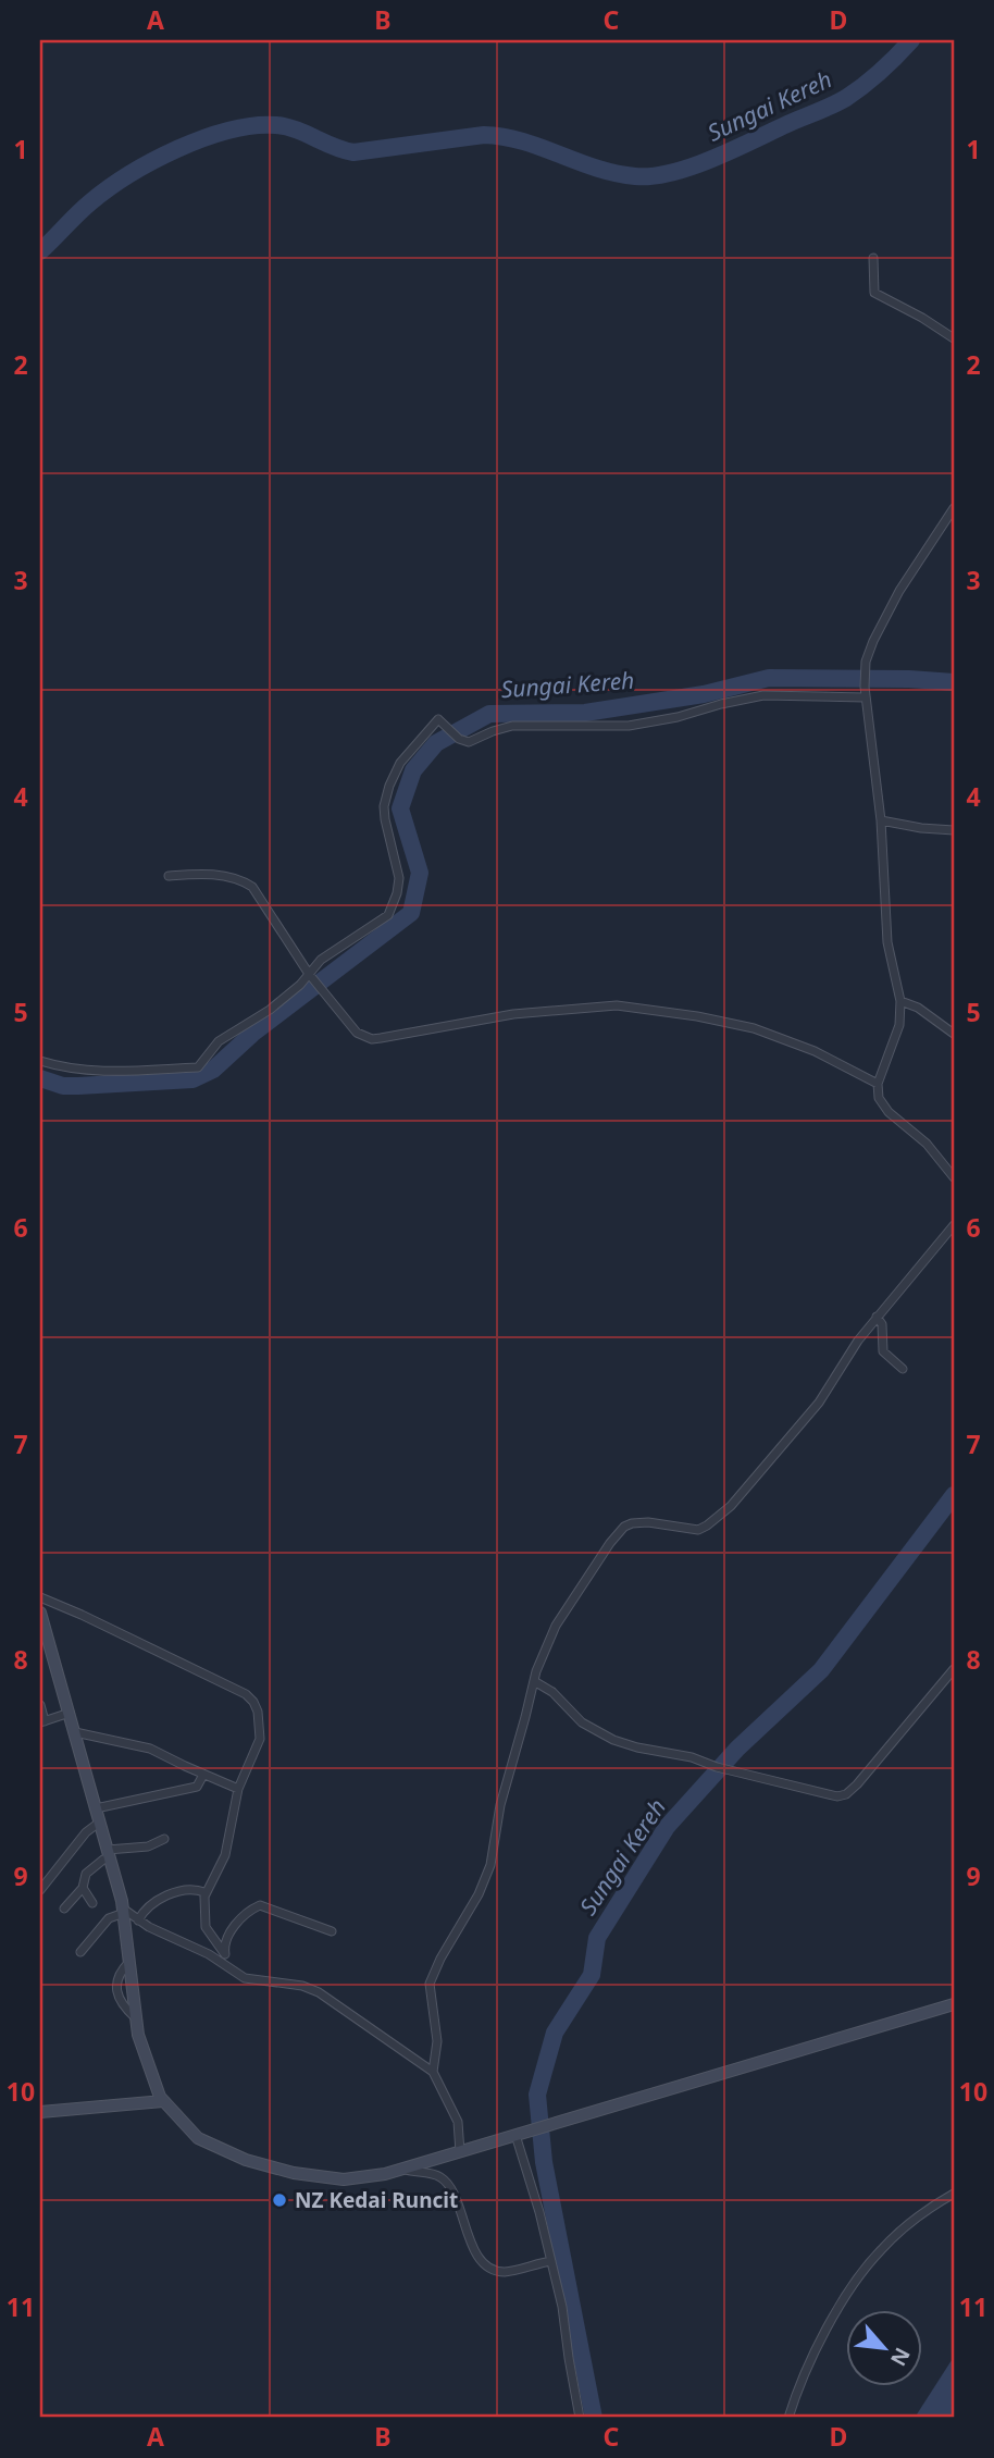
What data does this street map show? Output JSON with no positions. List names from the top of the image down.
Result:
{
  "water": ["Sungai Kereh"],
  "places": ["NZ Kedai Runcit"],
  "north": "bottom right",
  "grid": {
    "columns": [
      "A",
      "B",
      "C",
      "D"
    ],
    "rows": [
      "1",
      "2",
      "3",
      "4",
      "5",
      "6",
      "7",
      "8",
      "9",
      "10",
      "11"
    ]
  }
}
